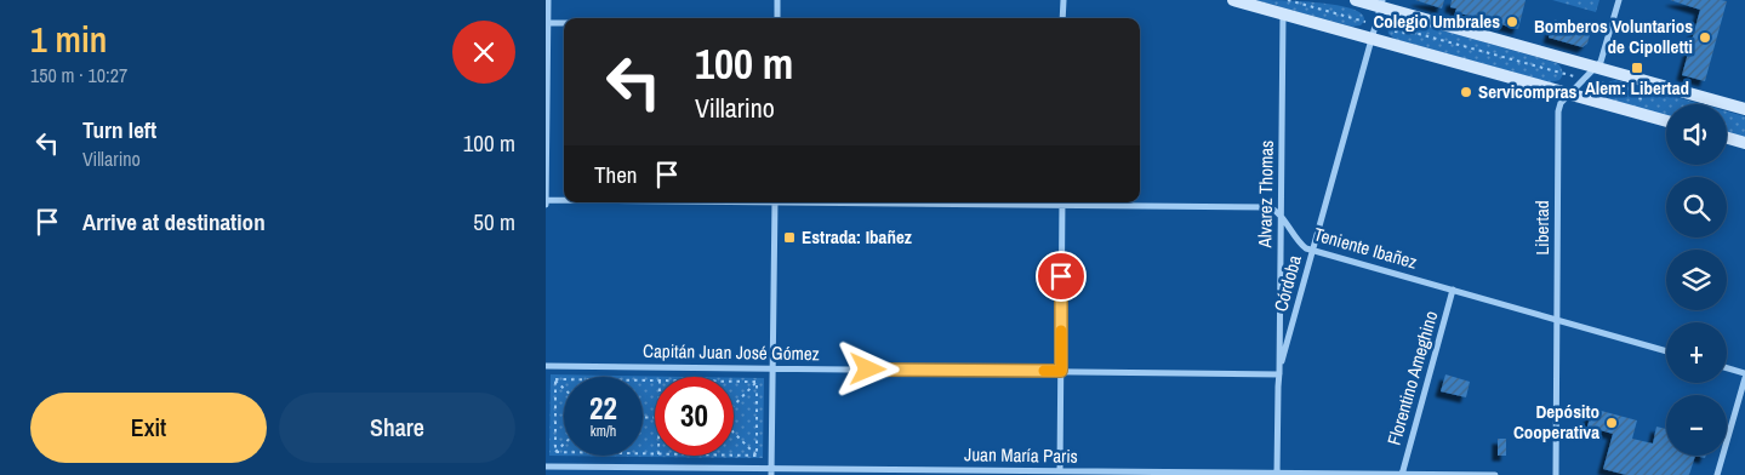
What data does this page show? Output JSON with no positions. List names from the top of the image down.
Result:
{
  "streets": {
    "street": [
      "Alvarez Thomas",
      "Libertad",
      "Teniente Ibañez",
      "Córdoba",
      "Capitán Juan José Gómez",
      "Florentino Ameghino",
      "Juan María Paris"
    ]
  },
  "crossings": [
    ["Alvarez Thomas", "Teniente Ibañez"],
    ["Alvarez Thomas", "Córdoba"],
    ["Alvarez Thomas", "Capitán Juan José Gómez"],
    ["Libertad", "Teniente Ibañez"],
    ["Teniente Ibañez", "Córdoba"],
    ["Teniente Ibañez", "Florentino Ameghino"],
    ["Córdoba", "Capitán Juan José Gómez"],
    ["Córdoba", "Juan María Paris"],
    ["Florentino Ameghino", "Juan María Paris"]
  ],
  "places": {
    "other": [
      "Colegio Umbrales",
      "Bomberos Voluntarios de Cipolletti",
      "Servicompras",
      "Depósito Cooperativa"
    ],
    "transit": ["Alem: Libertad", "Estrada: Ibañez"]
  },
  "page": {
    "heading": ["1 min", "150 m · 10:27"],
    "turn": ["100 m", "Villarino"],
    "list": [
      {
        "name": "Turn left",
        "note": "Villarino",
        "value": "100 m"
      },
      {
        "name": "Arrive at destination",
        "value": "50 m"
      }
    ],
    "map_buttons": ["+", "−"],
    "then": "Then",
    "speed": "22 km/h",
    "limit": "30",
    "buttons": ["Exit", "Share"]
  }
}
